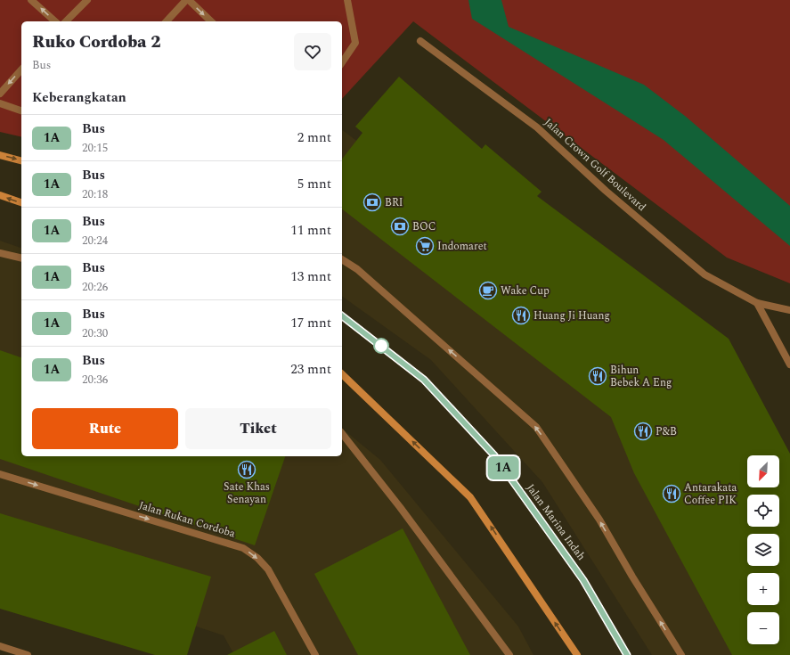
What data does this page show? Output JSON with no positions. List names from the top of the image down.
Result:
{
  "streets": {
    "main road": ["Jalan Marina Indah"],
    "street": ["Jalan Crown Golf Boulevard", "Jalan Rukan Cordoba"]
  },
  "one_way": ["Jalan Rukan Cordoba"],
  "places": {
    "bank": ["BRI", "BOC"],
    "supermarket": ["Indomaret"],
    "cafe": ["Wake Cup"],
    "restaurant": [
      "Huang Ji Huang",
      "Bihun Bebek A Eng",
      "P&B",
      "Sate Khas Senayan",
      "Antarakata Coffee PIK"
    ]
  },
  "lines": ["bus line 1A"],
  "north": "bottom left",
  "page": {
    "on_map": "1A",
    "heading": [
      ["Ruko Cordoba 2", "Bus"],
      "Keberangkatan"
    ],
    "list": [
      {
        "mark": "1A",
        "name": "Bus",
        "note": "20:15",
        "value": "2 mnt"
      },
      {
        "mark": "1A",
        "name": "Bus",
        "note": "20:18",
        "value": "5 mnt"
      },
      {
        "mark": "1A",
        "name": "Bus",
        "note": "20:24",
        "value": "11 mnt"
      },
      {
        "mark": "1A",
        "name": "Bus",
        "note": "20:26",
        "value": "13 mnt"
      },
      {
        "mark": "1A",
        "name": "Bus",
        "note": "20:30",
        "value": "17 mnt"
      },
      {
        "mark": "1A",
        "name": "Bus",
        "note": "20:36",
        "value": "23 mnt"
      }
    ],
    "buttons": ["Rute", "Tiket"],
    "map_buttons": ["+", "−"]
  }
}
